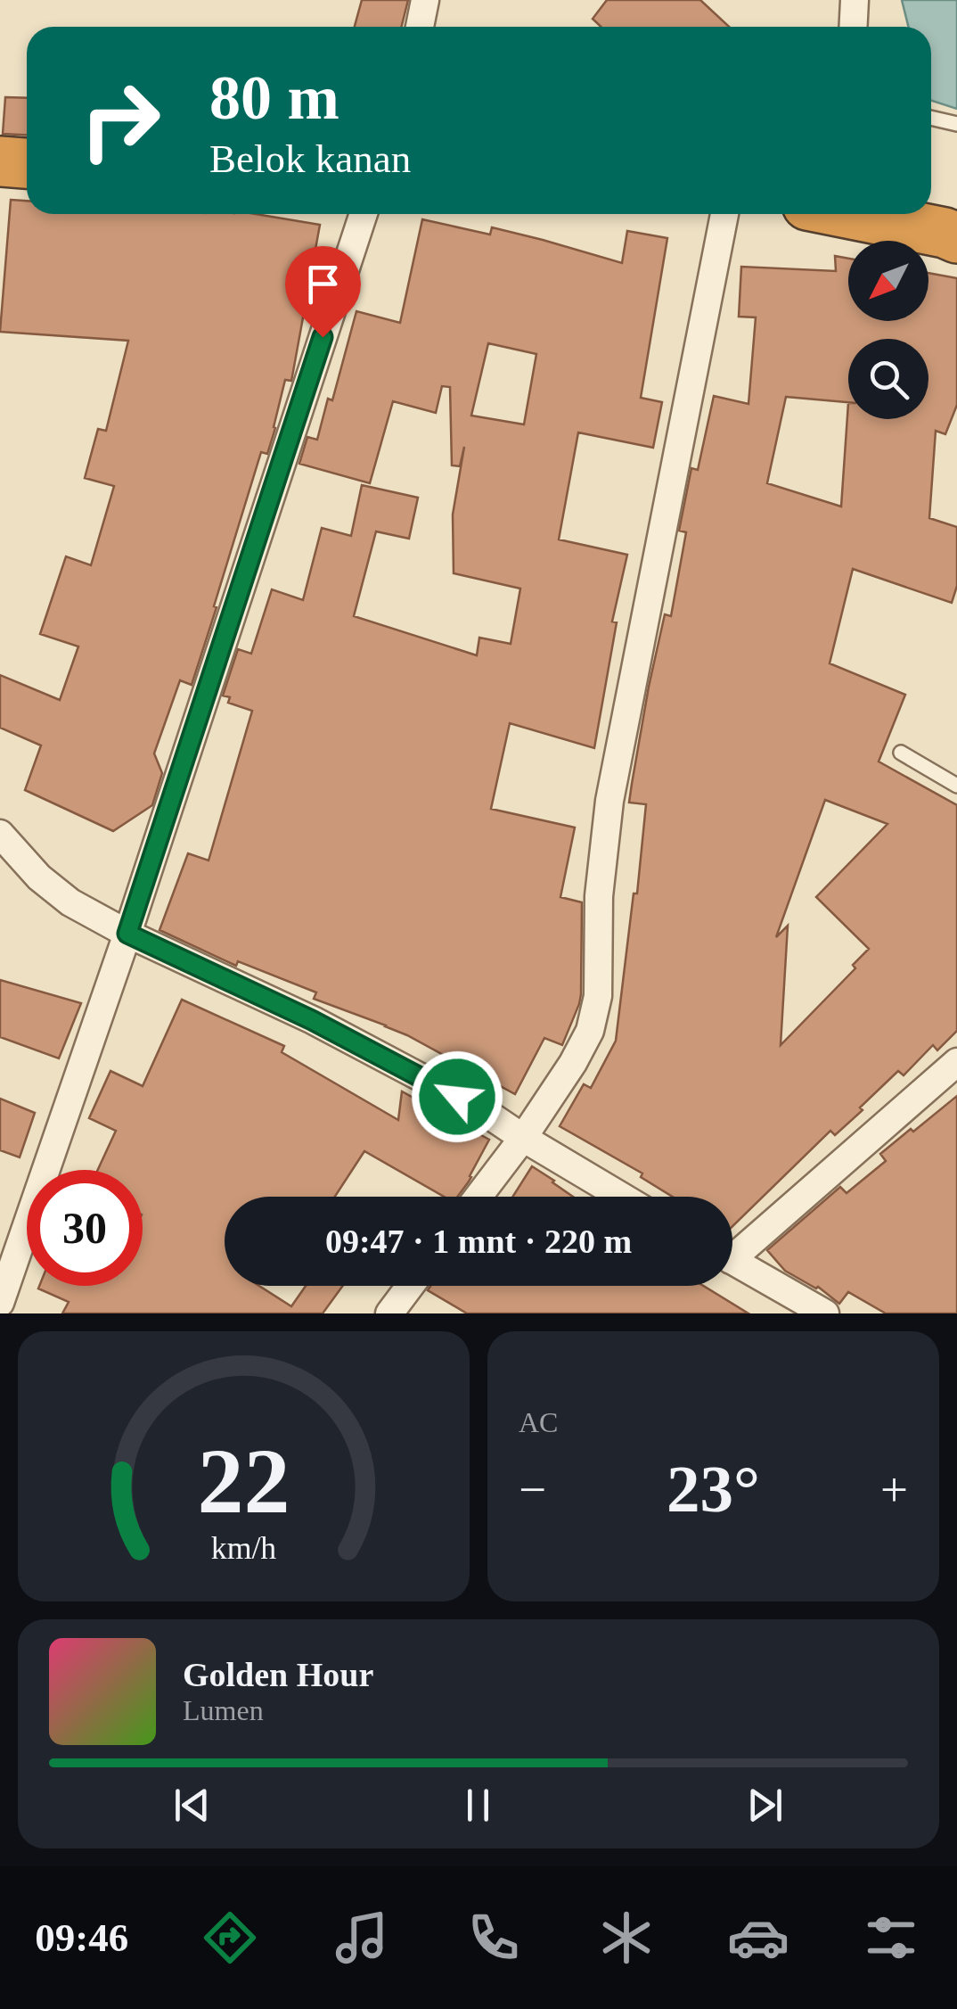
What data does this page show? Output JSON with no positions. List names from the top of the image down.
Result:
{
  "north": "bottom left",
  "page": {
    "turn": ["80 m", "Belok kanan"],
    "limit": "30",
    "trip": "09:47 · 1 mnt · 220 m",
    "tile": "AC",
    "heat": ["−", "23°", "+"],
    "song": ["Golden Hour", "Lumen"],
    "tabs": "09:46",
    "gauge": ["22", "km/h"]
  }
}
